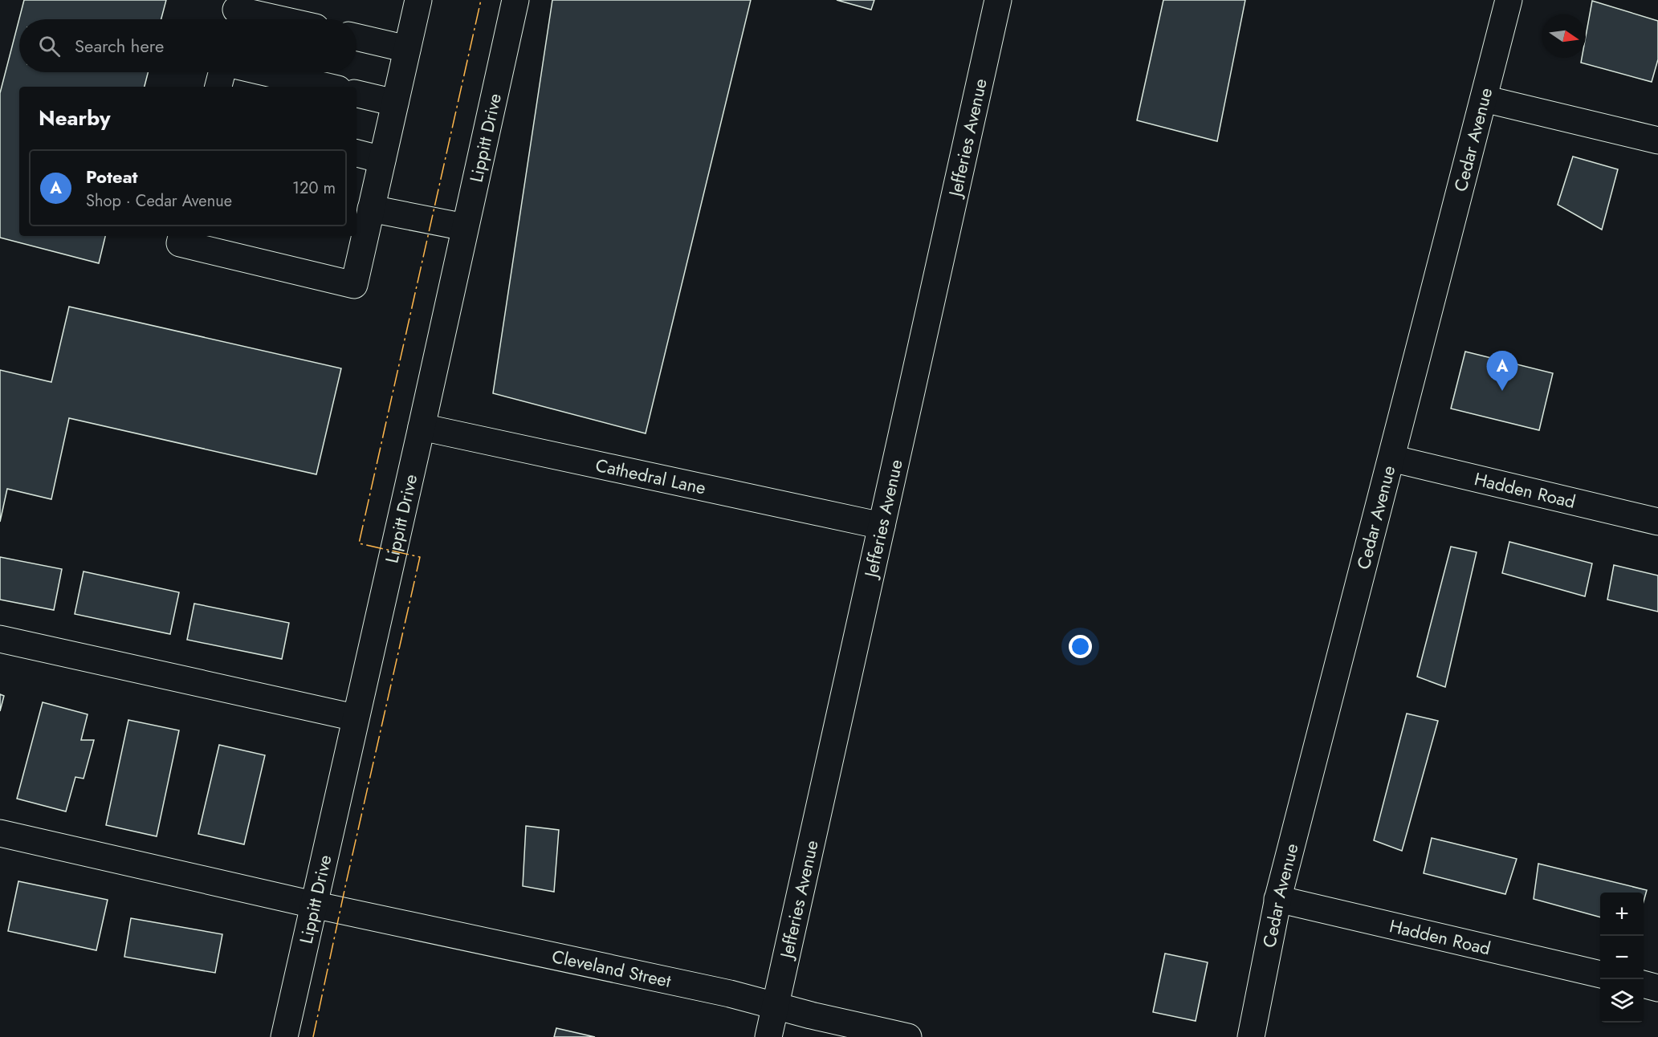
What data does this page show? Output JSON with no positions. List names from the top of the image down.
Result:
{
  "streets": {
    "street": [
      "Lippitt Drive",
      "Jefferies Avenue",
      "Cedar Avenue",
      "Cathedral Lane",
      "Hadden Road",
      "Cleveland Street"
    ]
  },
  "crossings": [
    ["Lippitt Drive", "Cathedral Lane"],
    ["Lippitt Drive", "Cleveland Street"],
    ["Jefferies Avenue", "Cathedral Lane"],
    ["Jefferies Avenue", "Cleveland Street"],
    ["Cedar Avenue", "Hadden Road"]
  ],
  "north": "right",
  "page": {
    "search": "Search here",
    "heading": "Nearby",
    "list": [
      {
        "mark": "A",
        "name": "Poteat",
        "note": "Shop · Cedar Avenue",
        "value": "120 m"
      }
    ],
    "pins": "A",
    "map_buttons": ["+", "−"]
  }
}
